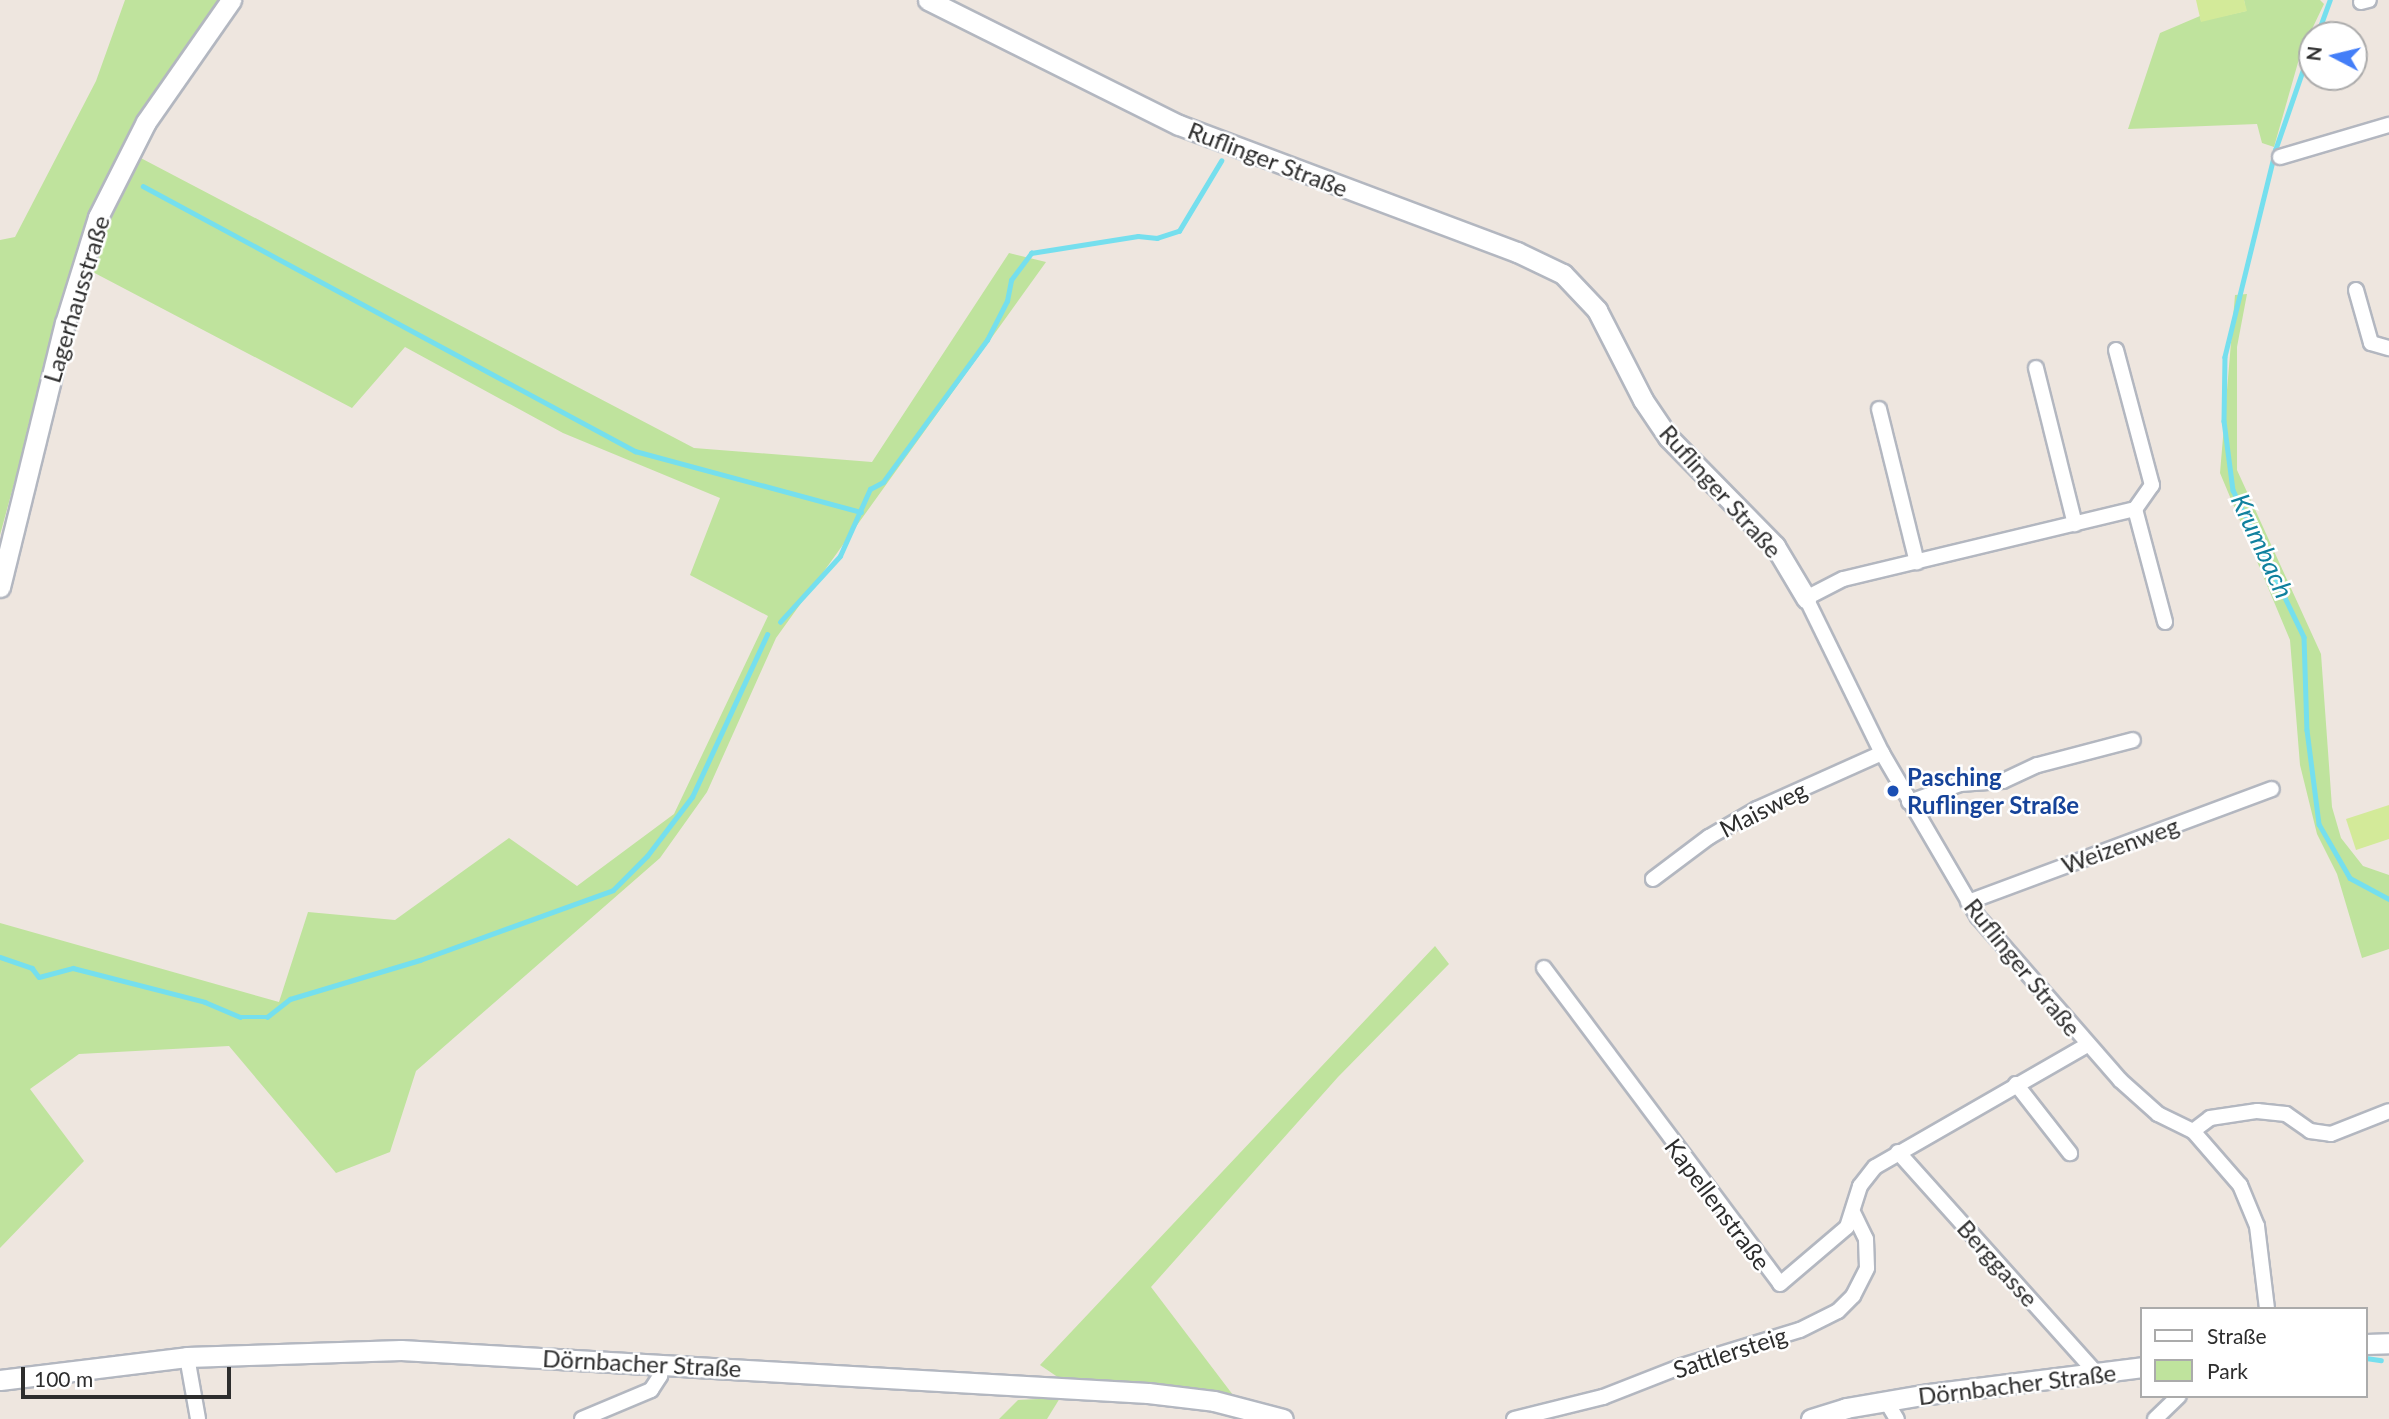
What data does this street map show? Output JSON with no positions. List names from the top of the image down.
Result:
{
  "streets": {
    "street": [
      "Ruflinger Straße",
      "Lagerhausstraße",
      "Maisweg",
      "Weizenweg",
      "Kapellenstraße",
      "Berggasse",
      "Sattlersteig",
      "Dörnbacher Straße"
    ]
  },
  "crossings": [
    ["Ruflinger Straße", "Maisweg"],
    ["Ruflinger Straße", "Weizenweg"],
    ["Ruflinger Straße", "Kapellenstraße"],
    ["Kapellenstraße", "Berggasse"],
    ["Kapellenstraße", "Sattlersteig"],
    ["Berggasse", "Dörnbacher Straße"]
  ],
  "water": ["Krumbach"],
  "places": ["Pasching Ruflinger Straße"],
  "legend": ["Straße", "Park"],
  "scale_bar": "100 m",
  "north": "left"
}
